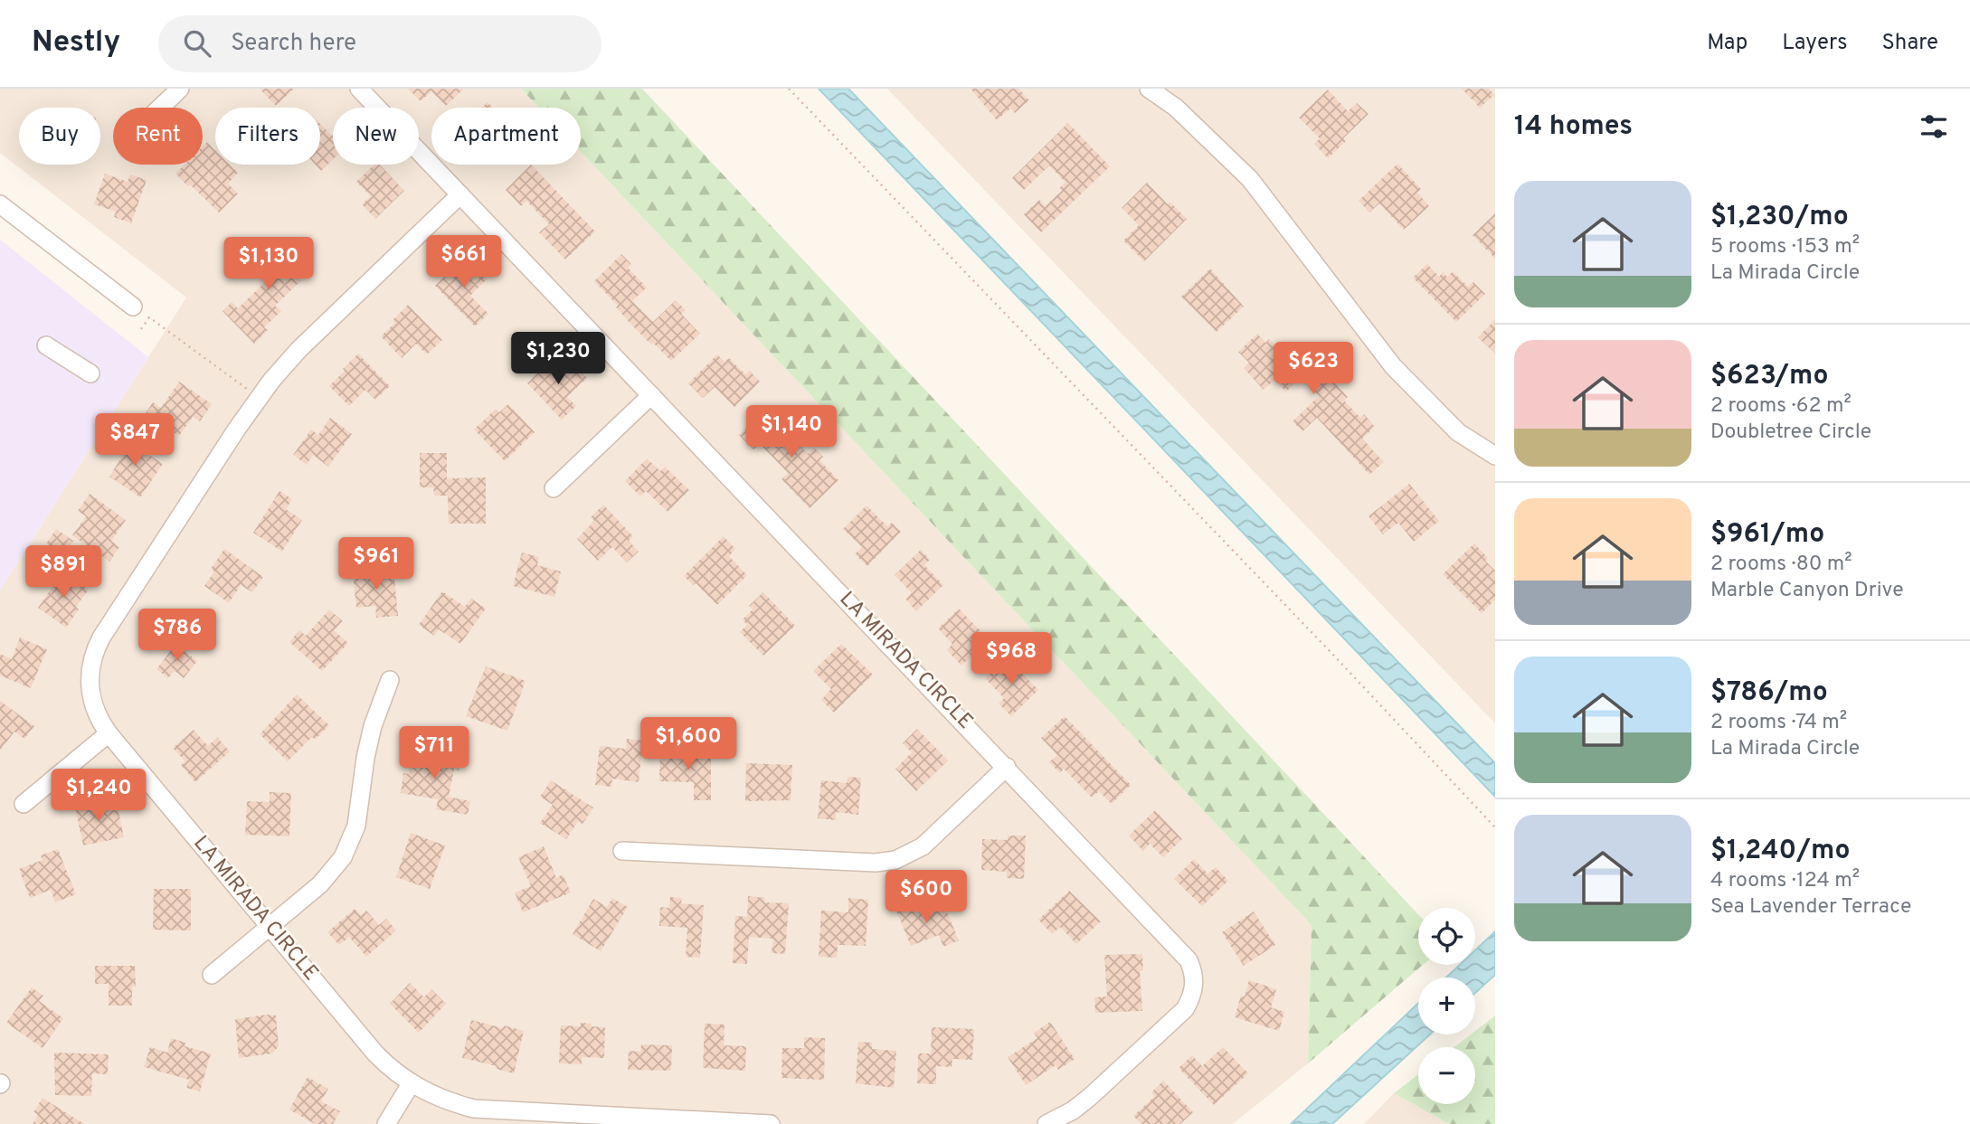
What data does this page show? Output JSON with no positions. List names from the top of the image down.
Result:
{
  "streets": {
    "street": ["LA MIRADA CIRCLE"]
  },
  "page": {
    "header": "Nestly",
    "search": "Search here",
    "nav": ["Map", "Layers", "Share"],
    "heading": "14 homes",
    "chip": [
      "Buy",
      "Rent",
      "Filters",
      "New",
      "Apartment"
    ],
    "list": [
      {
        "name": "$1,230/mo",
        "note": "5 rooms · 153 m² · La Mirada Circle"
      },
      {
        "name": "$623/mo",
        "note": "2 rooms · 62 m² · Doubletree Circle"
      },
      {
        "name": "$961/mo",
        "note": "2 rooms · 80 m² · Marble Canyon Drive"
      },
      {
        "name": "$786/mo",
        "note": "2 rooms · 74 m² · La Mirada Circle"
      },
      {
        "name": "$1,240/mo",
        "note": "4 rooms · 124 m² · Sea Lavender Terrace"
      }
    ],
    "price": [
      "$661",
      "$1,130",
      "$1,230",
      "$623",
      "$1,140",
      "$847",
      "$961",
      "$891",
      "$786",
      "$968",
      "$1,600",
      "$711",
      "$1,240",
      "$600"
    ],
    "map_buttons": ["+", "−"]
  }
}
